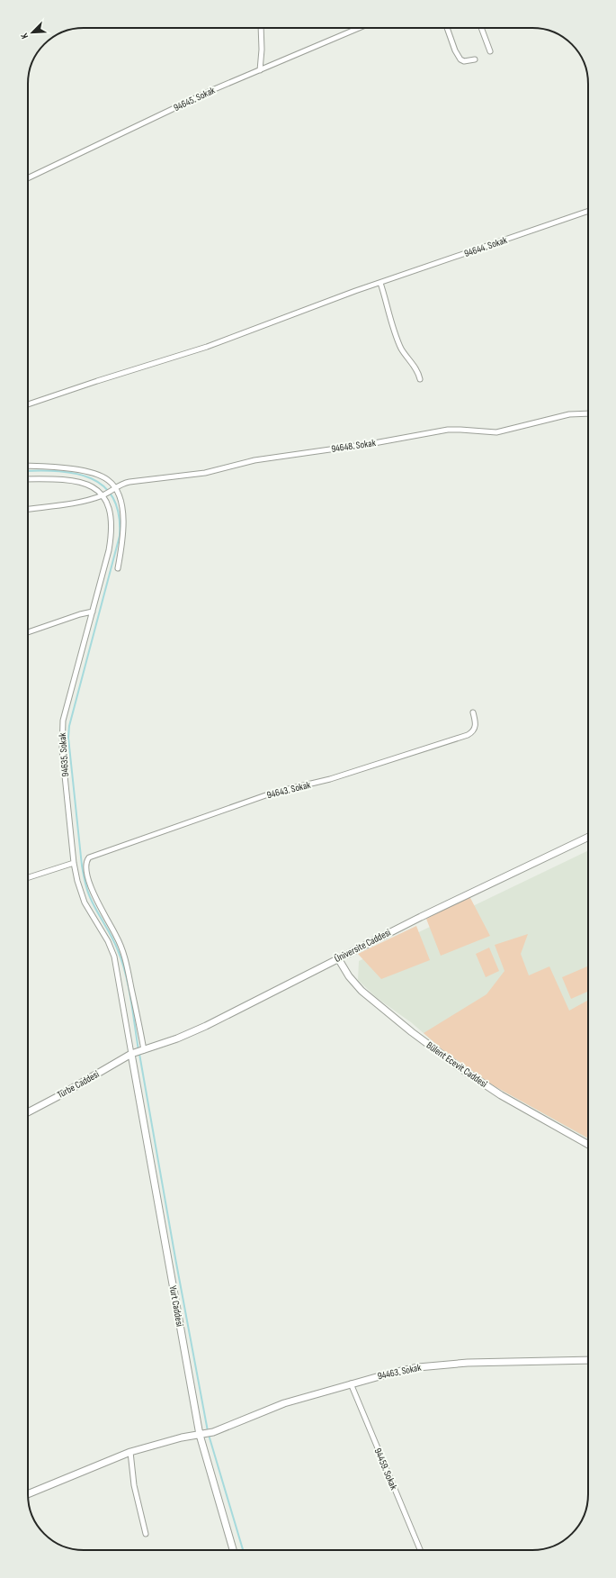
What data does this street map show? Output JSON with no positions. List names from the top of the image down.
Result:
{
  "streets": {
    "street": [
      "94645. Sokak",
      "94644. Sokak",
      "94648. Sokak",
      "94635. Sokak",
      "94643. Sokak",
      "Üniversite Caddesi",
      "Bülent Ecevit Caddesi",
      "Türbe Caddesi",
      "Yurt Caddesi",
      "94463. Sokak",
      "94459. Sokak"
    ]
  },
  "crossings": [
    ["94648. Sokak", "94635. Sokak"],
    ["94635. Sokak", "Üniversite Caddesi"],
    ["94635. Sokak", "Türbe Caddesi"],
    ["94635. Sokak", "Yurt Caddesi"],
    ["94643. Sokak", "Üniversite Caddesi"],
    ["Üniversite Caddesi", "Bülent Ecevit Caddesi"],
    ["Üniversite Caddesi", "Türbe Caddesi"],
    ["Üniversite Caddesi", "Yurt Caddesi"],
    ["Türbe Caddesi", "Yurt Caddesi"],
    ["Yurt Caddesi", "94463. Sokak"],
    ["94463. Sokak", "94459. Sokak"]
  ],
  "north": "bottom left"
}
